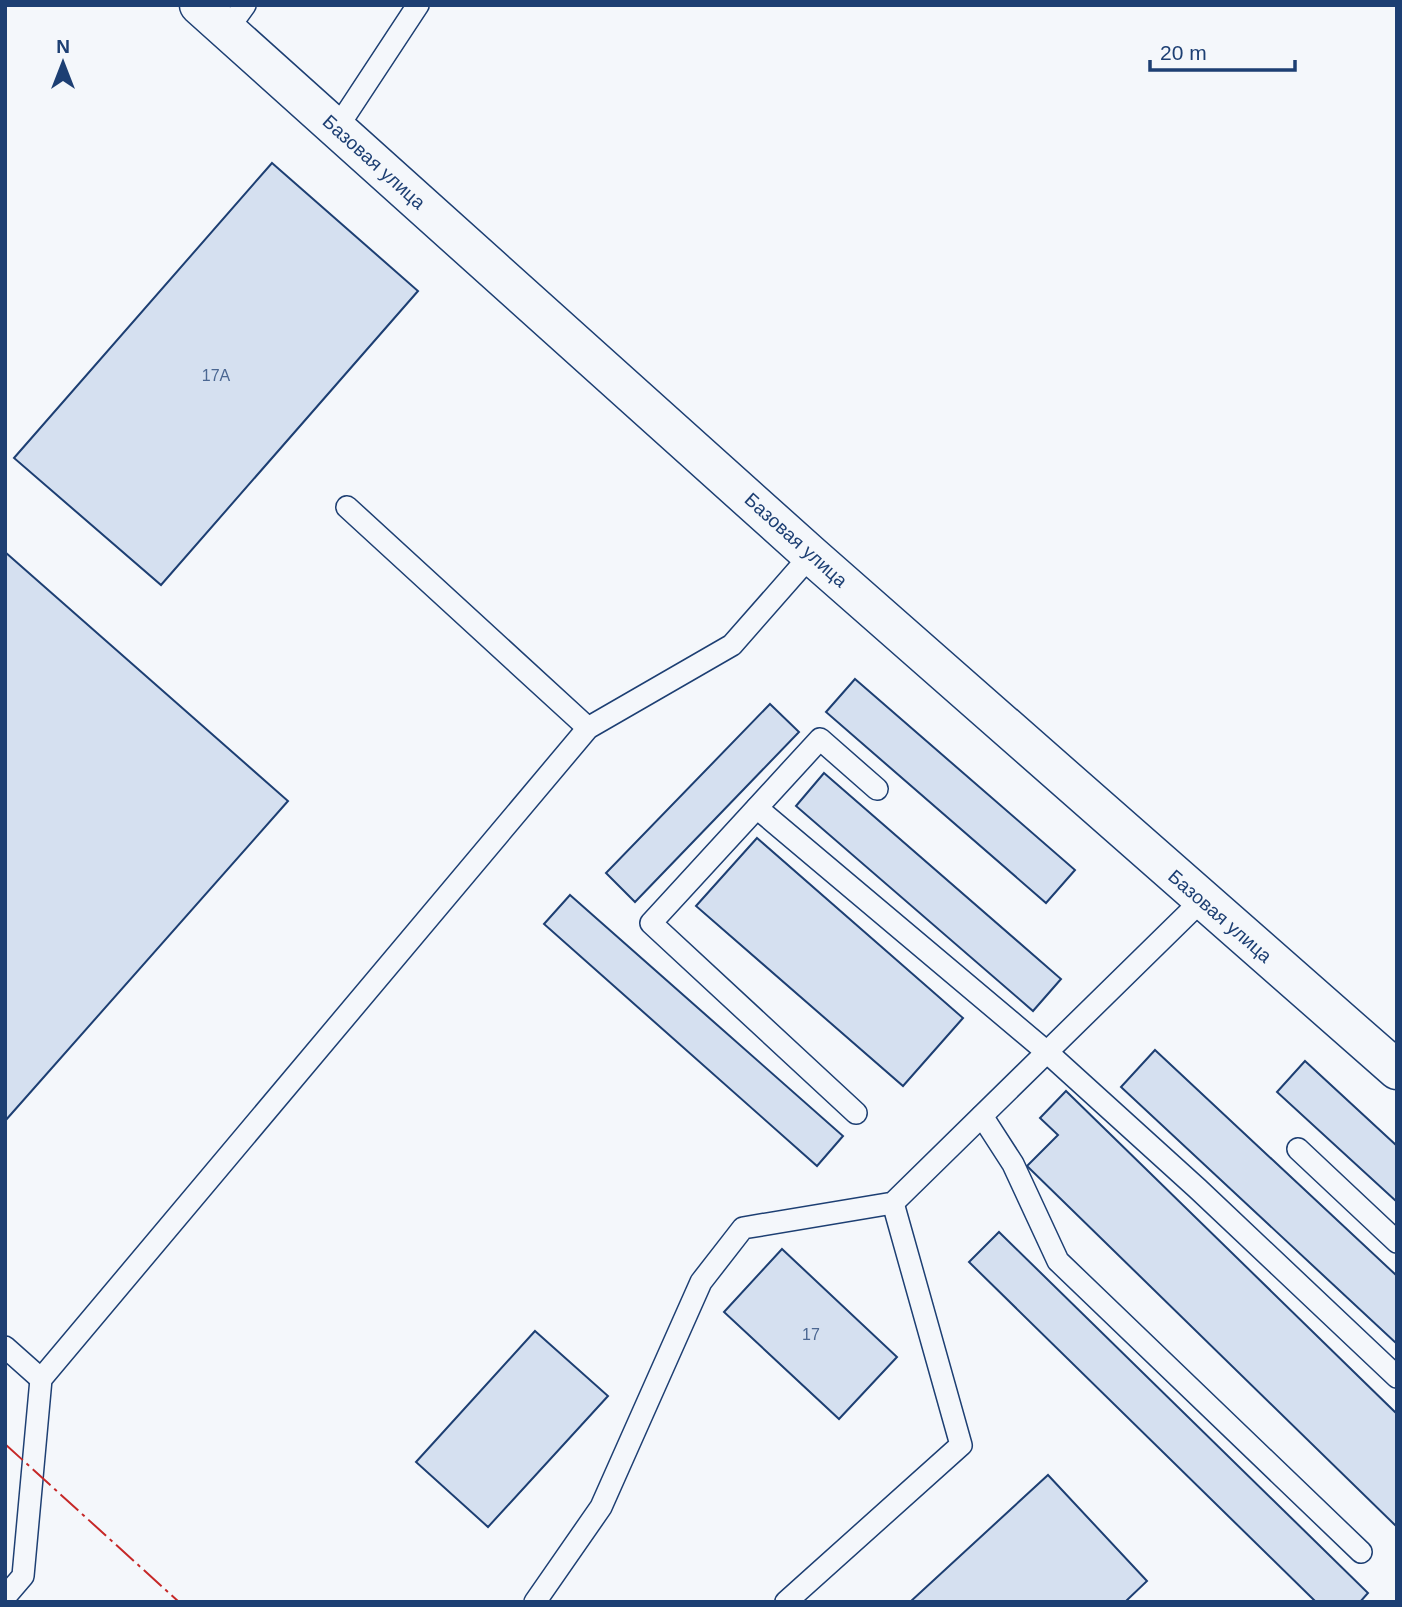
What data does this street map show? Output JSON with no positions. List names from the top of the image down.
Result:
{
  "streets": {
    "street": ["Базовая улица"]
  },
  "house_numbers": ["17А", "17"],
  "scale_bar": "20 m",
  "north": "top"
}
